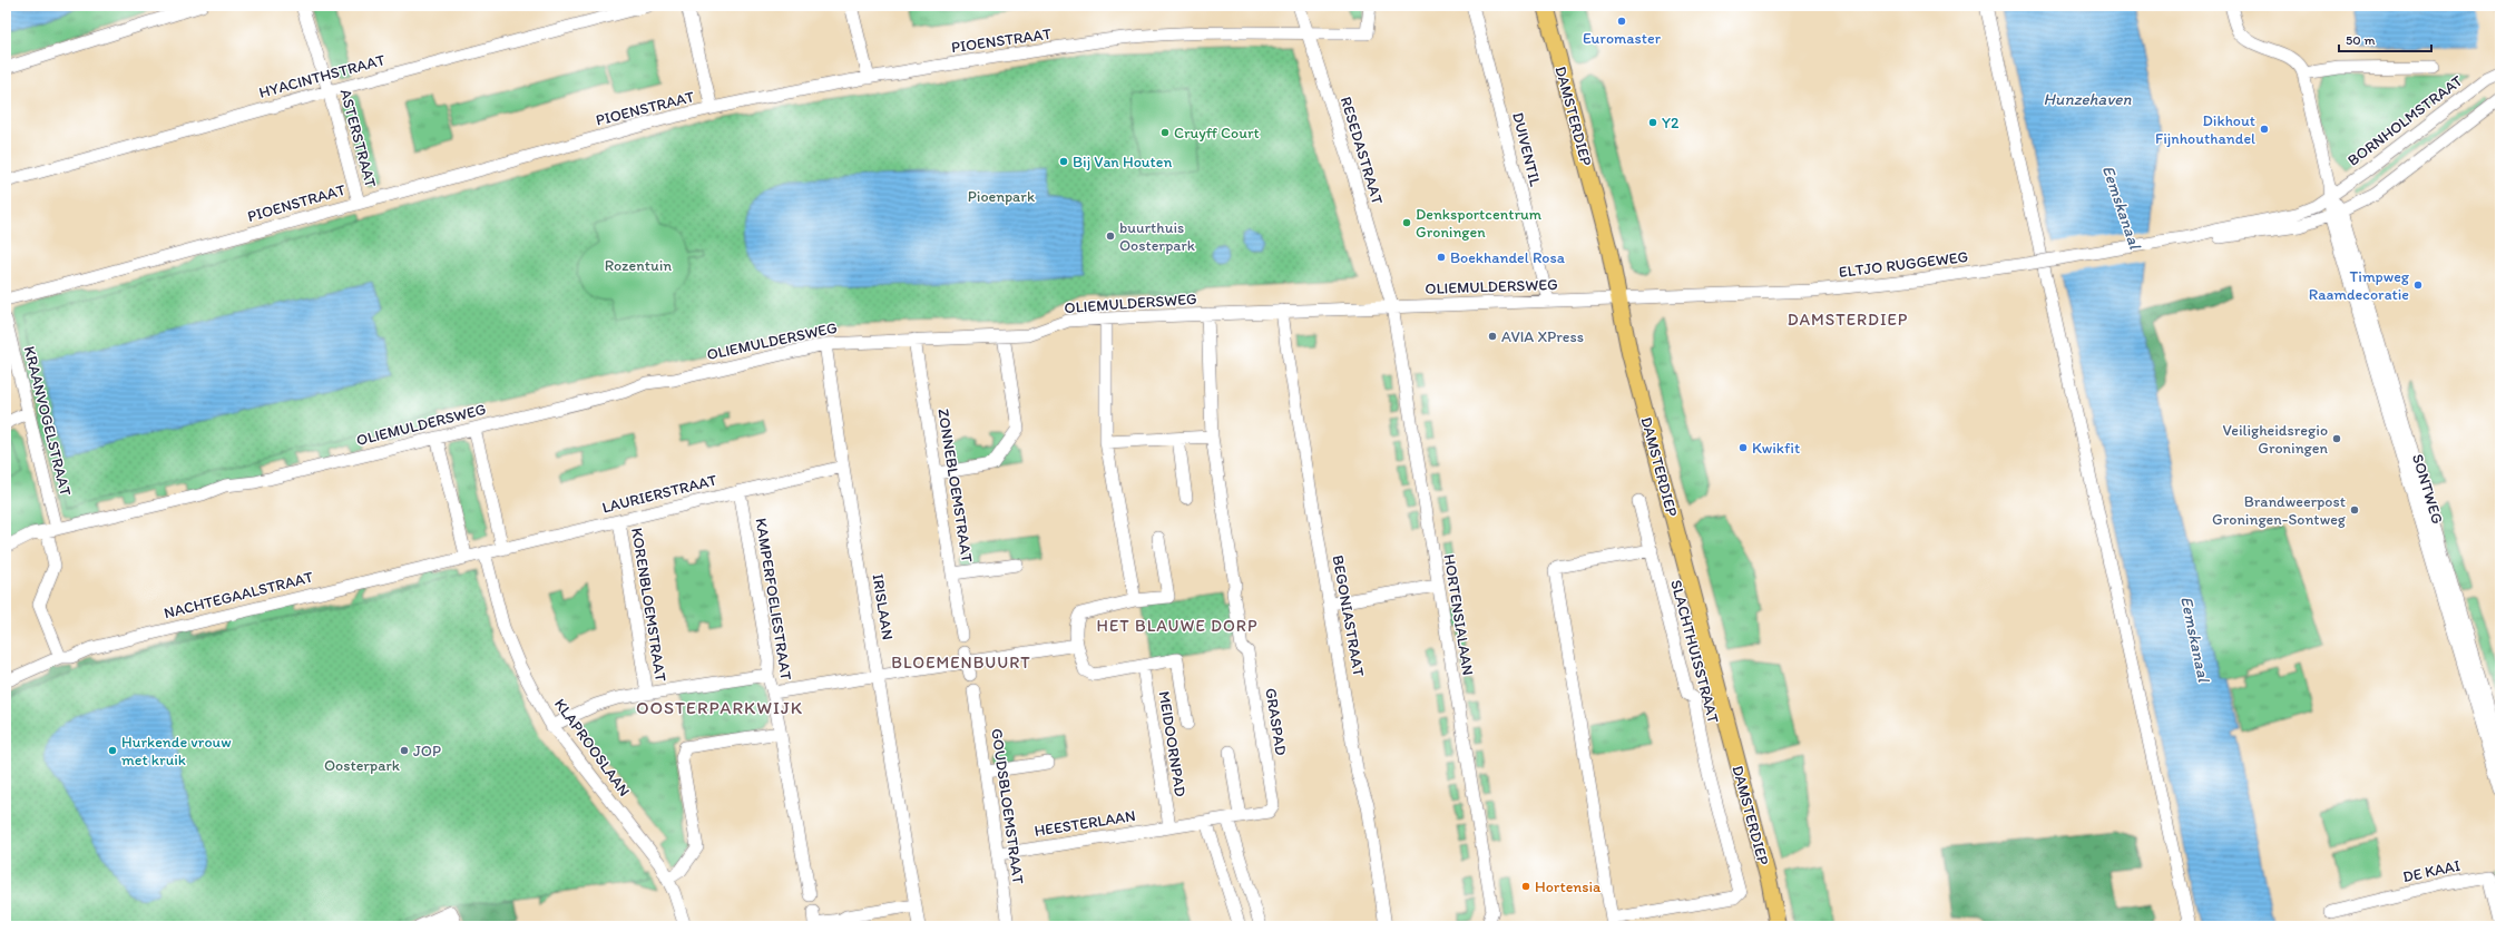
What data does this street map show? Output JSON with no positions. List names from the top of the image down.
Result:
{
  "streets": {
    "main road": ["DAMSTERDIEP"],
    "street": [
      "PIOENSTRAAT",
      "HYACINTHSTRAAT",
      "BORNHOLMSTRAAT",
      "ASTERSTRAAT",
      "DUIVENTIL",
      "RESEDASTRAAT",
      "ELTJO RUGGEWEG",
      "OLIEMULDERSWEG",
      "KRAANVOGELSTRAAT",
      "ZONNEBLOEMSTRAAT",
      "SONTWEG",
      "LAURIERSTRAAT",
      "NACHTEGAALSTRAAT",
      "KAMPERFOELIESTRAAT",
      "KORENBLOEMSTRAAT",
      "IRISLAAN",
      "HORTENSIALAAN",
      "BEGONIASTRAAT",
      "SLACHTHUISSTRAAT",
      "GRASPAD",
      "MEIDOORNPAD",
      "KLAPROOSLAAN",
      "GOUDSBLOEMSTRAAT",
      "HEESTERLAAN",
      "DE KAAI"
    ]
  },
  "crossings": [
    ["PIOENSTRAAT", "ASTERSTRAAT"],
    ["PIOENSTRAAT", "RESEDASTRAAT"],
    ["HYACINTHSTRAAT", "ASTERSTRAAT"],
    ["DAMSTERDIEP", "ELTJO RUGGEWEG"],
    ["DAMSTERDIEP", "OLIEMULDERSWEG"],
    ["BORNHOLMSTRAAT", "ELTJO RUGGEWEG"],
    ["BORNHOLMSTRAAT", "SONTWEG"],
    ["DUIVENTIL", "OLIEMULDERSWEG"],
    ["RESEDASTRAAT", "OLIEMULDERSWEG"],
    ["RESEDASTRAAT", "HORTENSIALAAN"],
    ["ELTJO RUGGEWEG", "OLIEMULDERSWEG"],
    ["ELTJO RUGGEWEG", "SONTWEG"],
    ["OLIEMULDERSWEG", "KRAANVOGELSTRAAT"],
    ["OLIEMULDERSWEG", "ZONNEBLOEMSTRAAT"],
    ["OLIEMULDERSWEG", "IRISLAAN"],
    ["OLIEMULDERSWEG", "HORTENSIALAAN"],
    ["OLIEMULDERSWEG", "BEGONIASTRAAT"],
    ["KRAANVOGELSTRAAT", "NACHTEGAALSTRAAT"],
    ["LAURIERSTRAAT", "NACHTEGAALSTRAAT"],
    ["LAURIERSTRAAT", "KAMPERFOELIESTRAAT"],
    ["LAURIERSTRAAT", "KORENBLOEMSTRAAT"],
    ["LAURIERSTRAAT", "IRISLAAN"],
    ["LAURIERSTRAAT", "KLAPROOSLAAN"],
    ["NACHTEGAALSTRAAT", "KLAPROOSLAAN"],
    ["GRASPAD", "HEESTERLAAN"],
    ["MEIDOORNPAD", "HEESTERLAAN"],
    ["GOUDSBLOEMSTRAAT", "HEESTERLAAN"]
  ],
  "districts": [
    "DAMSTERDIEP",
    "HET BLAUWE DORP",
    "BLOEMENBUURT",
    "OOSTERPARKWIJK"
  ],
  "water": ["Hunzehaven", "Eemskanaal"],
  "parks": ["Pioenpark", "Rozentuin", "Oosterpark"],
  "places": [
    "Euromaster",
    "Y2",
    "Dikhout Fijnhouthandel",
    "Cruyff Court",
    "Bij Van Houten",
    "Denksportcentrum Groningen",
    "buurthuis Oosterpark",
    "Boekhandel Rosa",
    "Timpweg Raamdecoratie",
    "AVIA XPress",
    "Veiligheidsregio Groningen",
    "Kwikfit",
    "Brandweerpost Groningen-Sontweg",
    "Hurkende vrouw met kruik",
    "JOP",
    "Hortensia"
  ],
  "scale_bar": "50 m"
}
